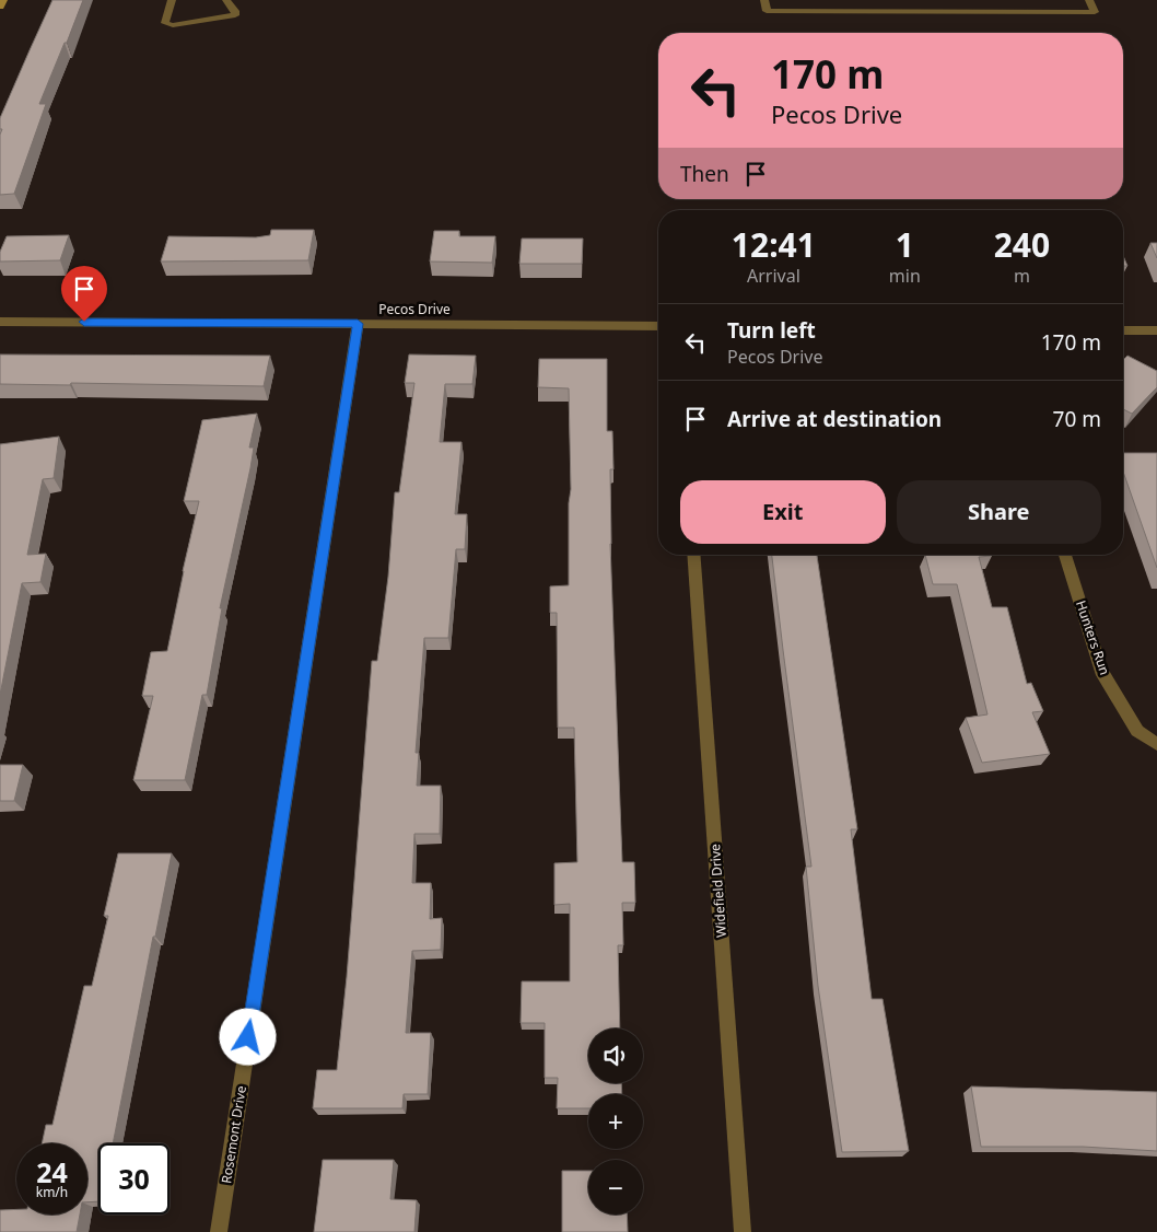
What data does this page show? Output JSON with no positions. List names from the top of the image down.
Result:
{
  "streets": {
    "street": [
      "Pecos Drive",
      "Hunters Run",
      "Widefield Drive",
      "Rosemont Drive"
    ]
  },
  "crossings": [
    ["Pecos Drive", "Rosemont Drive"]
  ],
  "page": {
    "turn": ["170 m", "Pecos Drive"],
    "then": "Then",
    "eta": [
      "12:41",
      "Arrival",
      "1",
      "min",
      "240",
      "m"
    ],
    "list": [
      {
        "name": "Turn left",
        "note": "Pecos Drive",
        "value": "170 m"
      },
      {
        "name": "Arrive at destination",
        "value": "70 m"
      }
    ],
    "buttons": ["Exit", "Share"],
    "map_buttons": ["+", "−"],
    "speed": "24 km/h",
    "limit": "30"
  }
}
